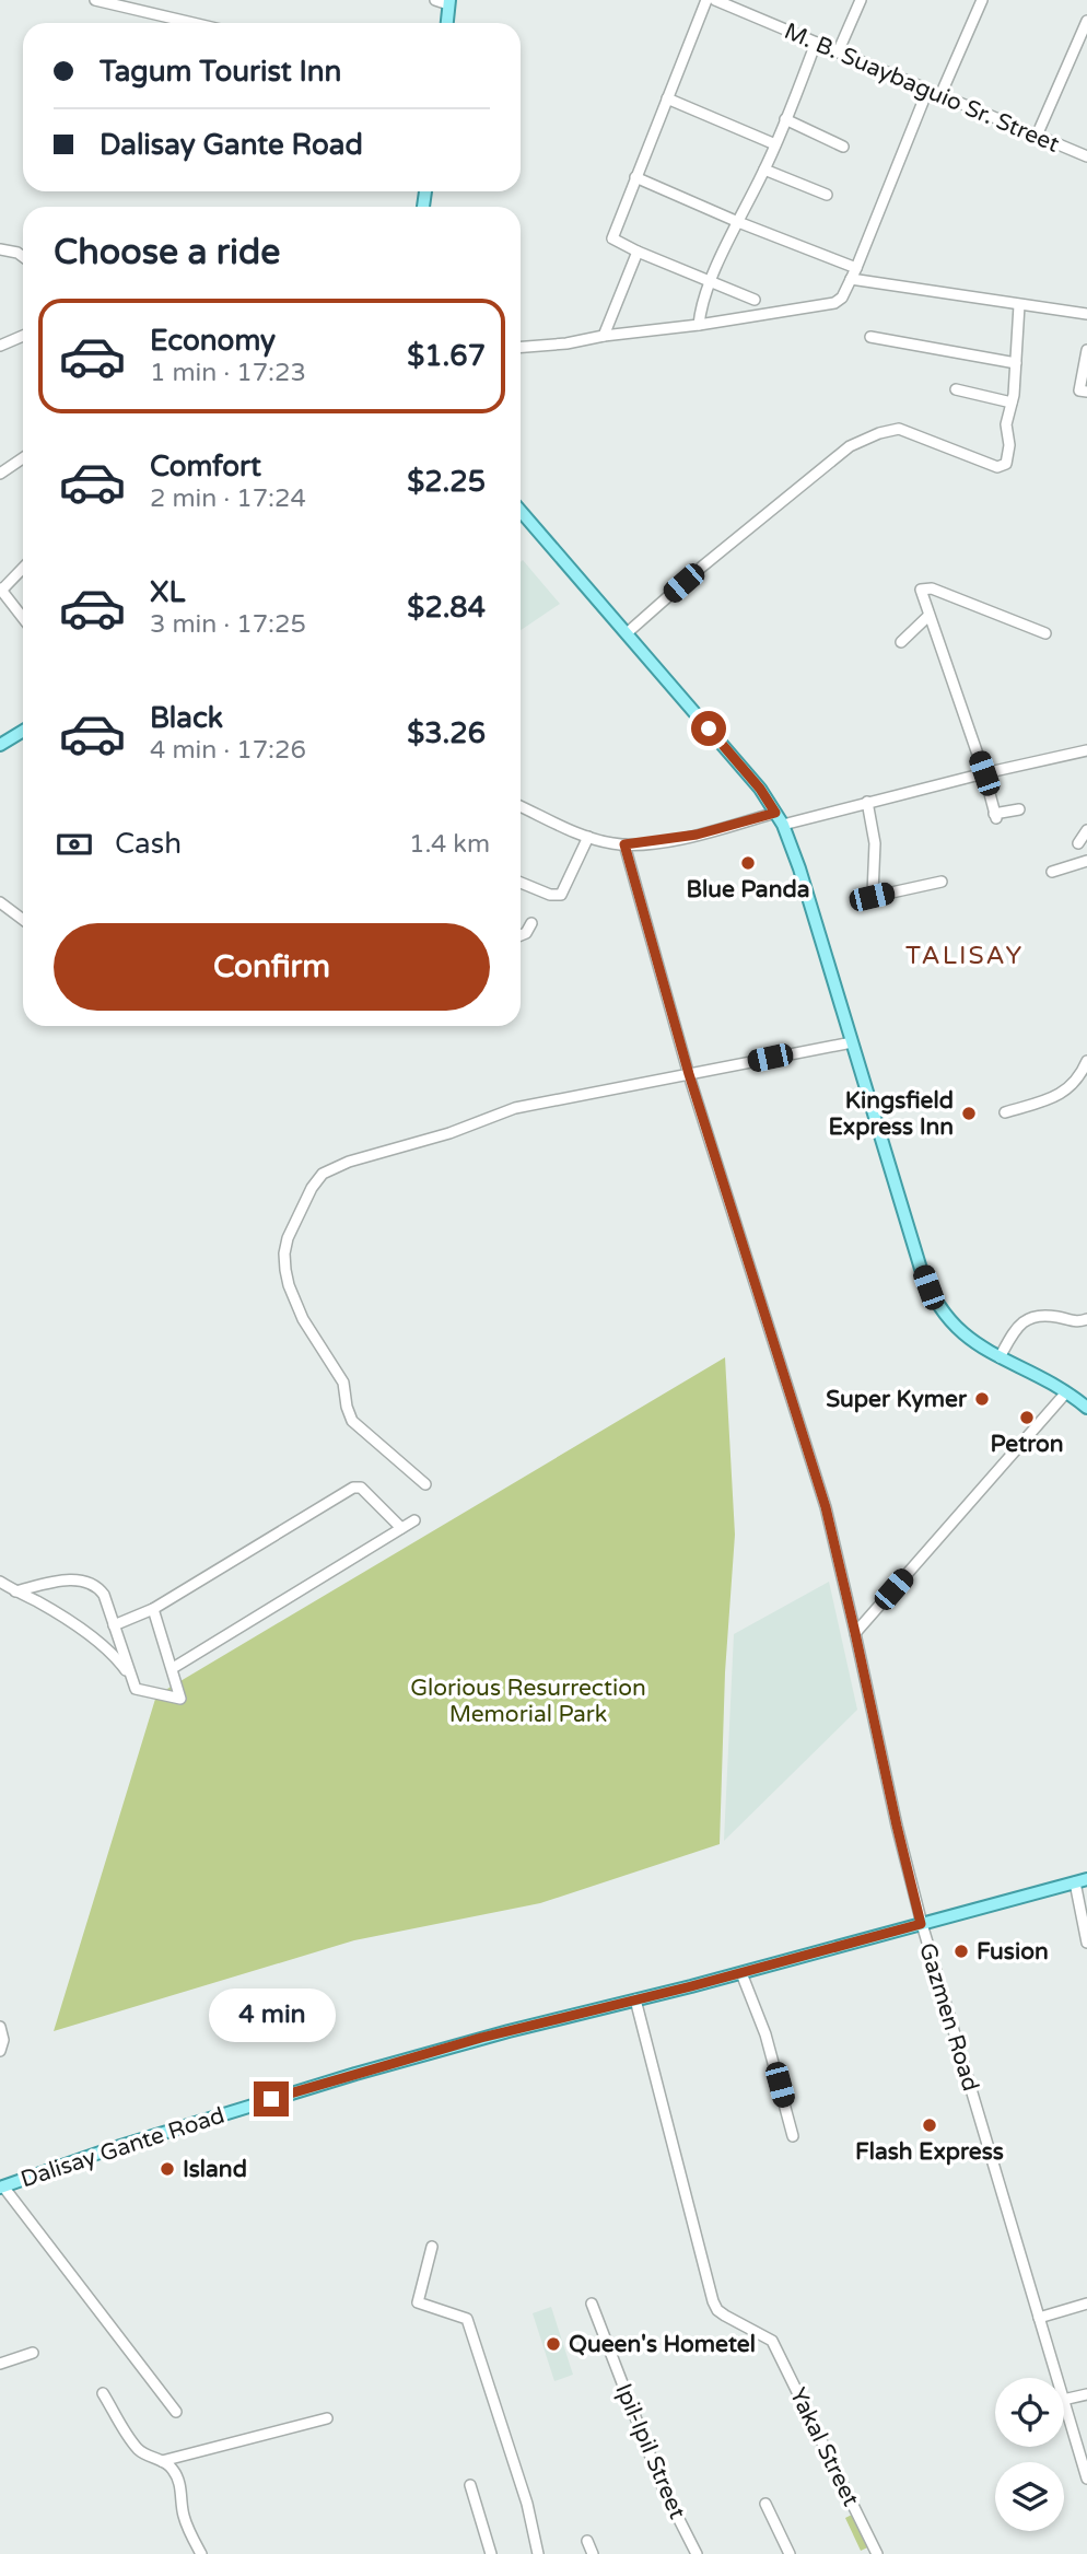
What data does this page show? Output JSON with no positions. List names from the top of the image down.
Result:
{
  "streets": {
    "main road": ["Dalisay Gante Road"],
    "street": [
      "M. B. Suaybaguio Sr. Street",
      "Gazmen Road",
      "Yakal Street",
      "Ipil-Ipil Street"
    ]
  },
  "crossings": [
    ["Gazmen Road", "Dalisay Gante Road"],
    ["Dalisay Gante Road", "Yakal Street"]
  ],
  "districts": ["TALISAY"],
  "parks": ["Glorious Resurrection Memorial Park"],
  "places": [
    "Blue Panda",
    "Kingsfield Express Inn",
    "Super Kymer",
    "Petron",
    "Fusion",
    "Flash Express",
    "Island",
    "Queen's Hometel"
  ],
  "page": {
    "banner": ["Tagum Tourist Inn", "Dalisay Gante Road"],
    "heading": "Choose a ride",
    "list": [
      {
        "name": "Economy",
        "note": "1 min · 17:23",
        "value": "$1.67"
      },
      {
        "name": "Comfort",
        "note": "2 min · 17:24",
        "value": "$2.25"
      },
      {
        "name": "XL",
        "note": "3 min · 17:25",
        "value": "$2.84"
      },
      {
        "name": "Black",
        "note": "4 min · 17:26",
        "value": "$3.26"
      }
    ],
    "pay": ["Cash", "1.4 km"],
    "buttons": "Confirm",
    "bubble": "4 min"
  }
}
